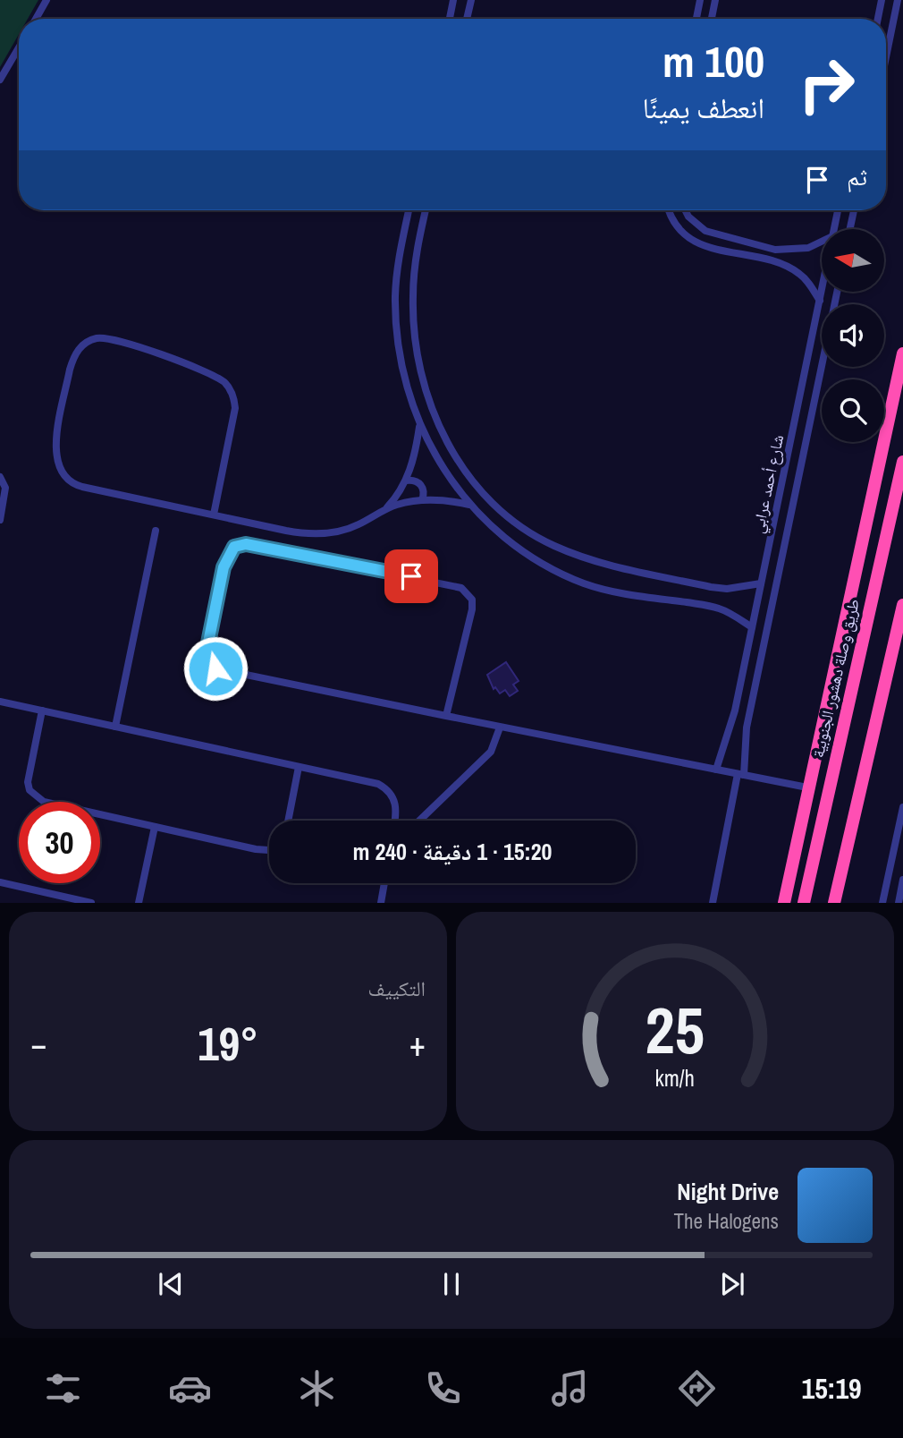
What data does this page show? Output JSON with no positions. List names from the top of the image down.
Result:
{
  "streets": {
    "highway": ["طريق وصلة دهشور الجنوبية"],
    "street": ["شارع أحمد عرابي"]
  },
  "north": "left",
  "page": {
    "turn": ["100 m", "انعطف يمينًا"],
    "then": "ثم",
    "limit": "30",
    "trip": "15:20 · 1 دقيقة · 240 m",
    "tile": "التكييف",
    "heat": ["−", "19°", "+"],
    "song": ["Night Drive", "The Halogens"],
    "tabs": "15:19",
    "gauge": ["25", "km/h"]
  }
}
